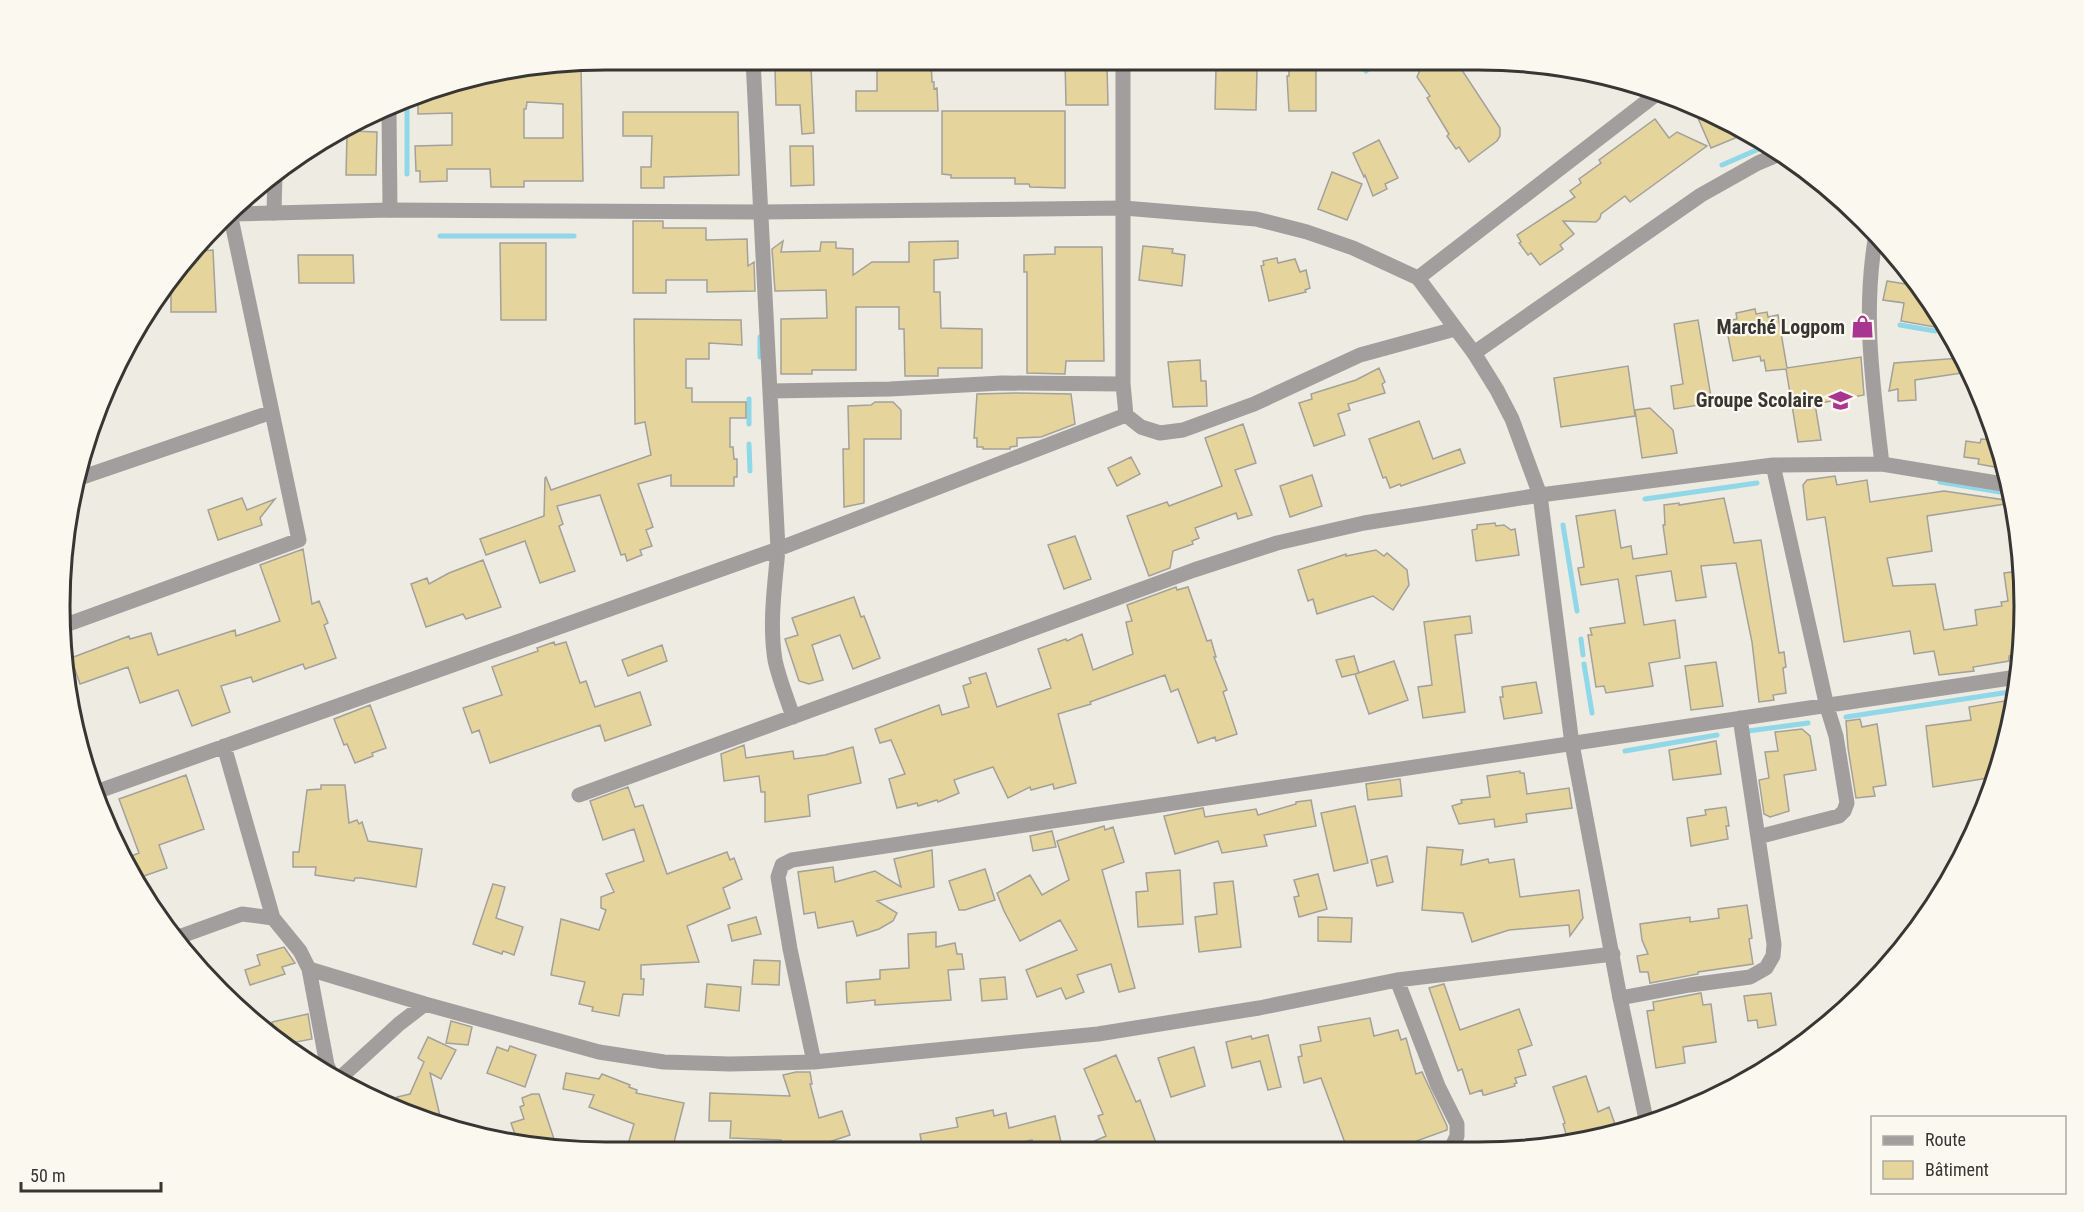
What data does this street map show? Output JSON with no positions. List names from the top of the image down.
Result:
{
  "places": {
    "shop": ["Marché Logpom"],
    "school or university": ["Groupe Scolaire"]
  },
  "legend": ["Route", "Bâtiment"],
  "scale_bar": "50 m"
}
